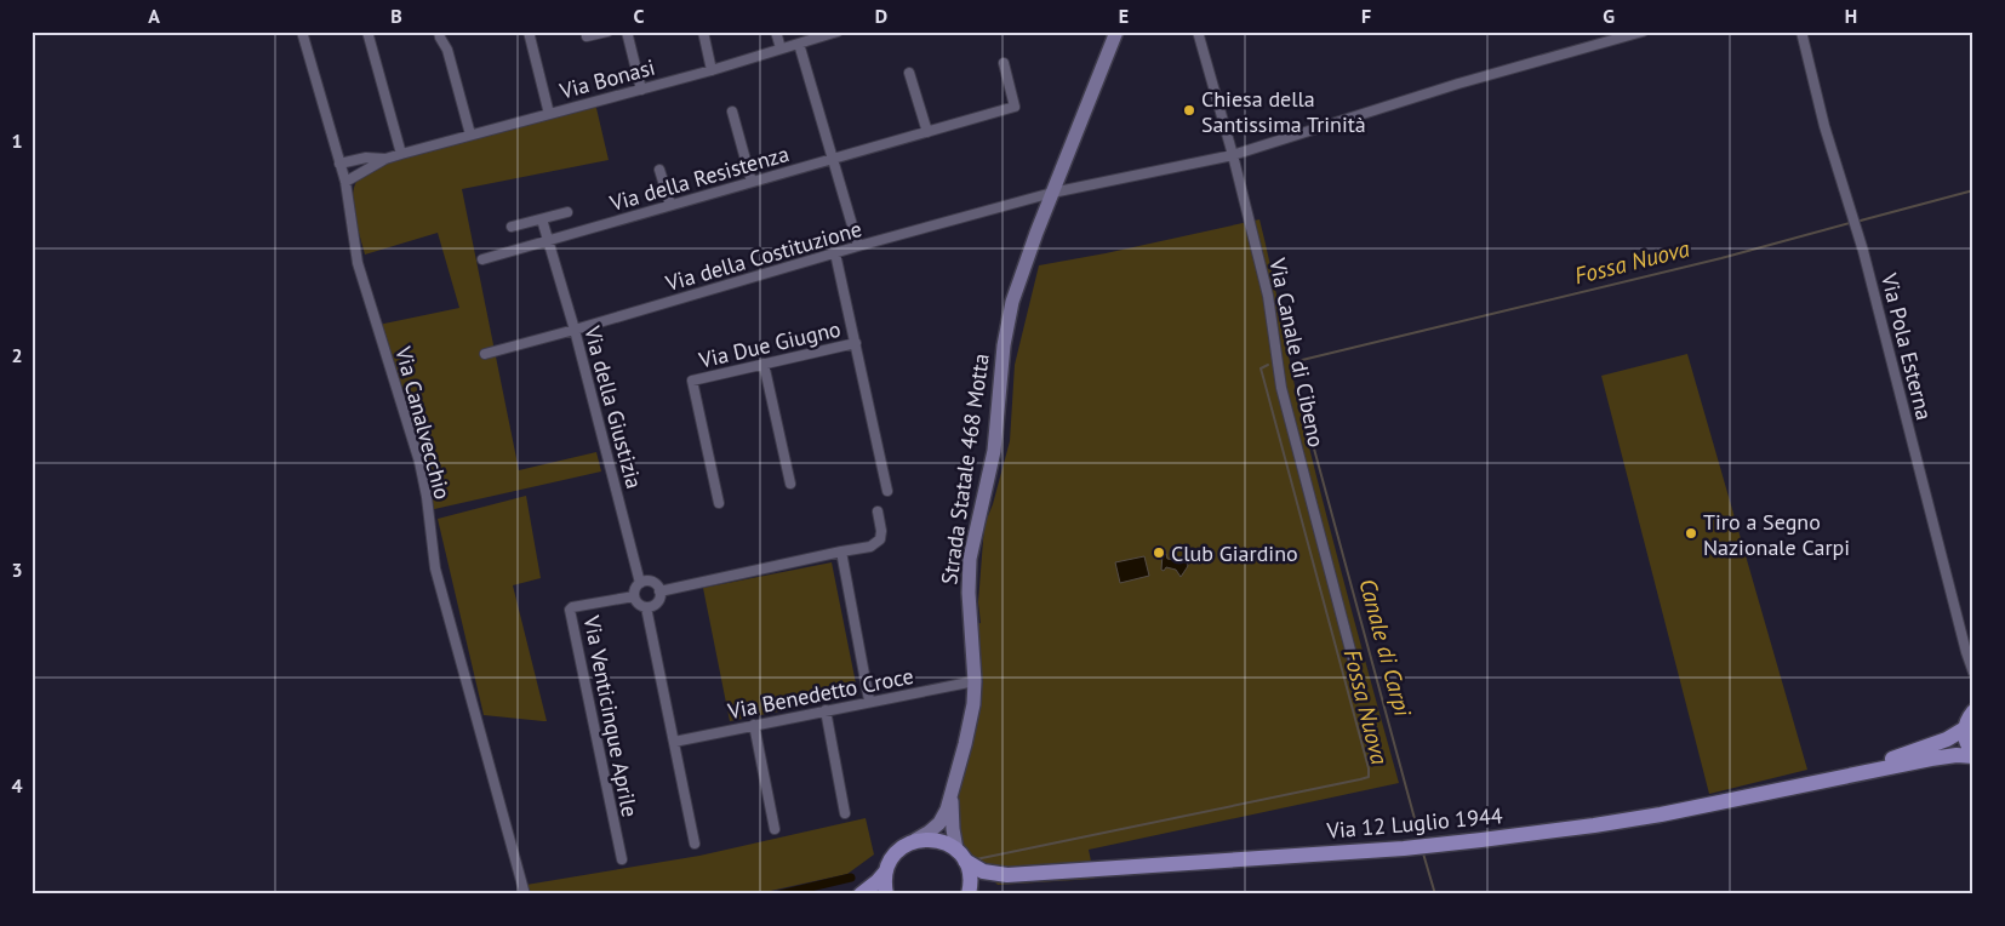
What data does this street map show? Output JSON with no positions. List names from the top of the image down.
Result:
{
  "streets": {
    "main road": ["Strada Statale 468 Motta", "Via 12 Luglio 1944"],
    "street": [
      "Via Bonasi",
      "Via della Resistenza",
      "Via della Costituzione",
      "Via Due Giugno",
      "Via Pola Esterna",
      "Via Canale di Cibeno",
      "Via della Giustizia",
      "Via Canalvecchio",
      "Via Benedetto Croce",
      "Via Venticinque Aprile"
    ]
  },
  "crossings": [
    ["Via Bonasi", "Via Canalvecchio"],
    ["Via della Resistenza", "Via della Giustizia"],
    ["Via della Costituzione", "Via Canale di Cibeno"],
    ["Via della Costituzione", "Via della Giustizia"],
    ["Via della Costituzione", "Strada Statale 468 Motta"],
    ["Via della Giustizia", "Via Venticinque Aprile"],
    ["Strada Statale 468 Motta", "Via Benedetto Croce"]
  ],
  "water": ["Fossa Nuova", "Canale di Carpi"],
  "places": ["Chiesa della Santissima Trinità", "Tiro a Segno Nazionale Carpi", "Club Giardino"],
  "grid": {
    "columns": [
      "A",
      "B",
      "C",
      "D",
      "E",
      "F",
      "G",
      "H"
    ],
    "rows": [
      "1",
      "2",
      "3",
      "4"
    ]
  }
}
